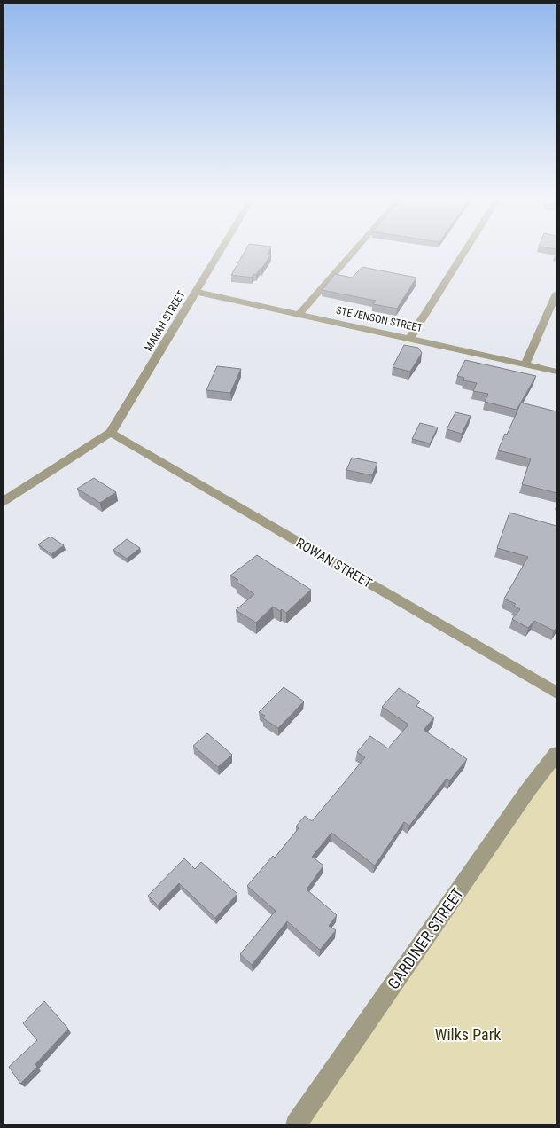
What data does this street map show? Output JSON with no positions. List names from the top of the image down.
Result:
{
  "streets": {
    "street": [
      "STEVENSON STREET",
      "MARAH STREET",
      "ROWAN STREET",
      "GARDINER STREET"
    ]
  },
  "crossings": [
    ["STEVENSON STREET", "MARAH STREET"],
    ["MARAH STREET", "ROWAN STREET"]
  ],
  "parks": ["Wilks Park"]
}
